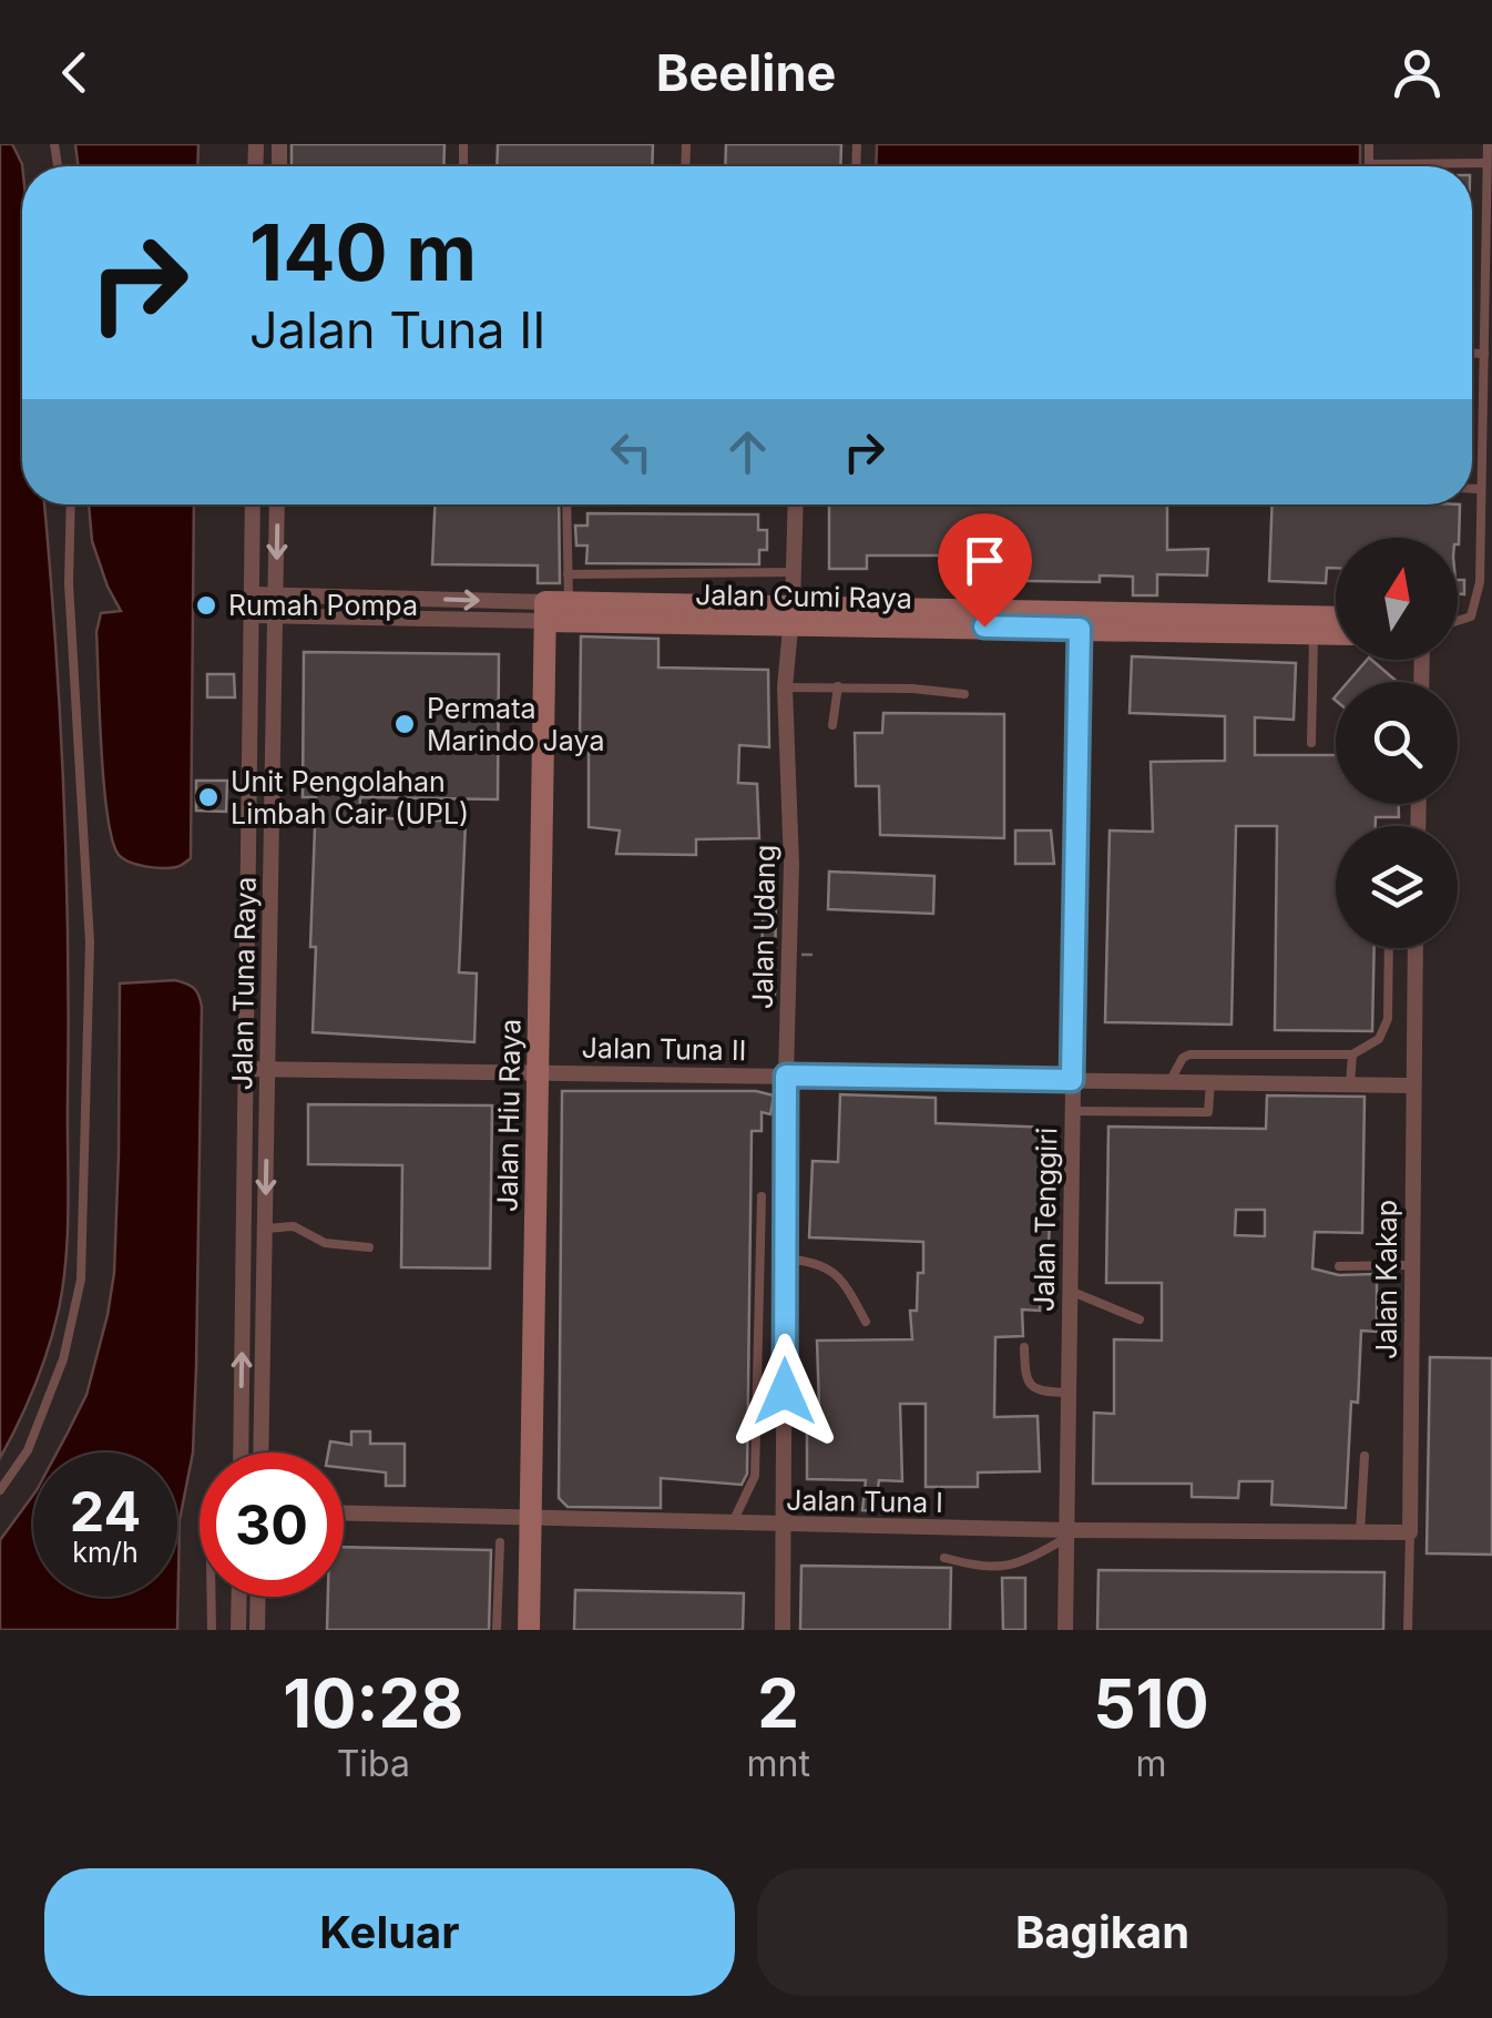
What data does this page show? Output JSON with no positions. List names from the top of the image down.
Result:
{
  "streets": {
    "street": [
      "Jalan Cumi Raya",
      "Jalan Udang",
      "Jalan Tuna Raya",
      "Jalan Tuna II",
      "Jalan Hiu Raya",
      "Jalan Tenggiri",
      "Jalan Kakap",
      "Jalan Tuna I"
    ]
  },
  "crossings": [
    ["Jalan Cumi Raya", "Jalan Udang"],
    ["Jalan Cumi Raya", "Jalan Tuna Raya"],
    ["Jalan Cumi Raya", "Jalan Hiu Raya"],
    ["Jalan Cumi Raya", "Jalan Tenggiri"],
    ["Jalan Udang", "Jalan Tuna II"],
    ["Jalan Udang", "Jalan Tuna I"],
    ["Jalan Tuna Raya", "Jalan Tuna II"],
    ["Jalan Tuna II", "Jalan Hiu Raya"],
    ["Jalan Tuna II", "Jalan Tenggiri"],
    ["Jalan Tuna II", "Jalan Kakap"],
    ["Jalan Hiu Raya", "Jalan Tuna I"],
    ["Jalan Tenggiri", "Jalan Tuna I"],
    ["Jalan Kakap", "Jalan Tuna I"]
  ],
  "places": ["Rumah Pompa", "Permata Marindo Jaya", "Unit Pengolahan Limbah Cair (UPL)"],
  "north": "top",
  "page": {
    "header": "Beeline",
    "turn": ["140 m", "Jalan Tuna II"],
    "speed": "24 km/h",
    "limit": "30",
    "eta": [
      "10:28",
      "Tiba",
      "2",
      "mnt",
      "510",
      "m"
    ],
    "buttons": ["Keluar", "Bagikan"]
  }
}
